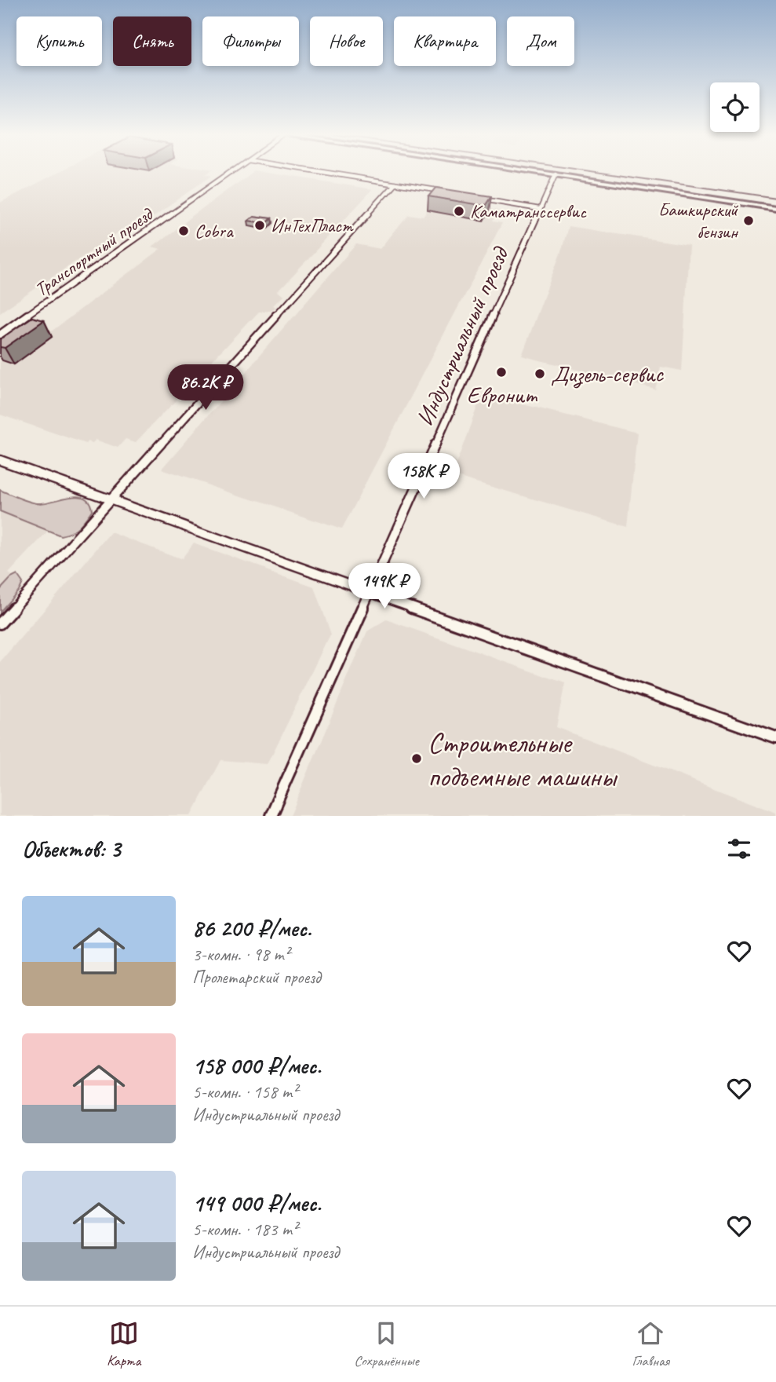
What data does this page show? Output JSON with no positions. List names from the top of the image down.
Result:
{
  "streets": {
    "street": ["Транспортный проезд", "Индустриальный проезд"]
  },
  "places": [
    "Каматранссервис",
    "Башкирский бензин",
    "ИнТехПласт",
    "Cobra",
    "Евронит",
    "Дизель-сервис",
    "Строительные подъемные машины"
  ],
  "page": {
    "chip": [
      "Купить",
      "Снять",
      "Фильтры",
      "Новое",
      "Квартира",
      "Дом"
    ],
    "price": ["86.2K ₽", "158K ₽", "149K ₽"],
    "heading": "Объектов: 3",
    "list": [
      {
        "name": "86 200 ₽/мес.",
        "note": "3-комн. · 98 m² · Пролетарский проезд"
      },
      {
        "name": "158 000 ₽/мес.",
        "note": "5-комн. · 158 m² · Индустриальный проезд"
      },
      {
        "name": "149 000 ₽/мес.",
        "note": "5-комн. · 183 m² · Индустриальный проезд"
      }
    ],
    "tabs": ["Карта", "Сохранённые", "Главная"]
  }
}
